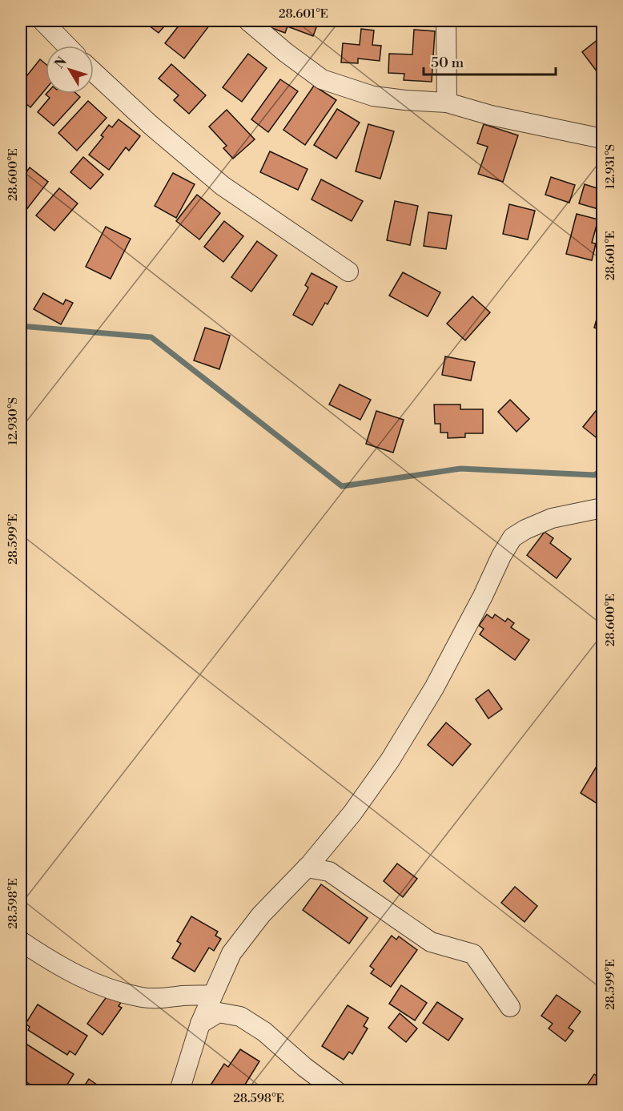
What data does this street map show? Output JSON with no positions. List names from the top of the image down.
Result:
{
  "scale_bar": "50 m",
  "north": "top left",
  "coordinates": [
    "28.601°E",
    "12.931°S",
    "28.600°E",
    "12.930°S",
    "28.599°E",
    "28.598°E"
  ]
}
